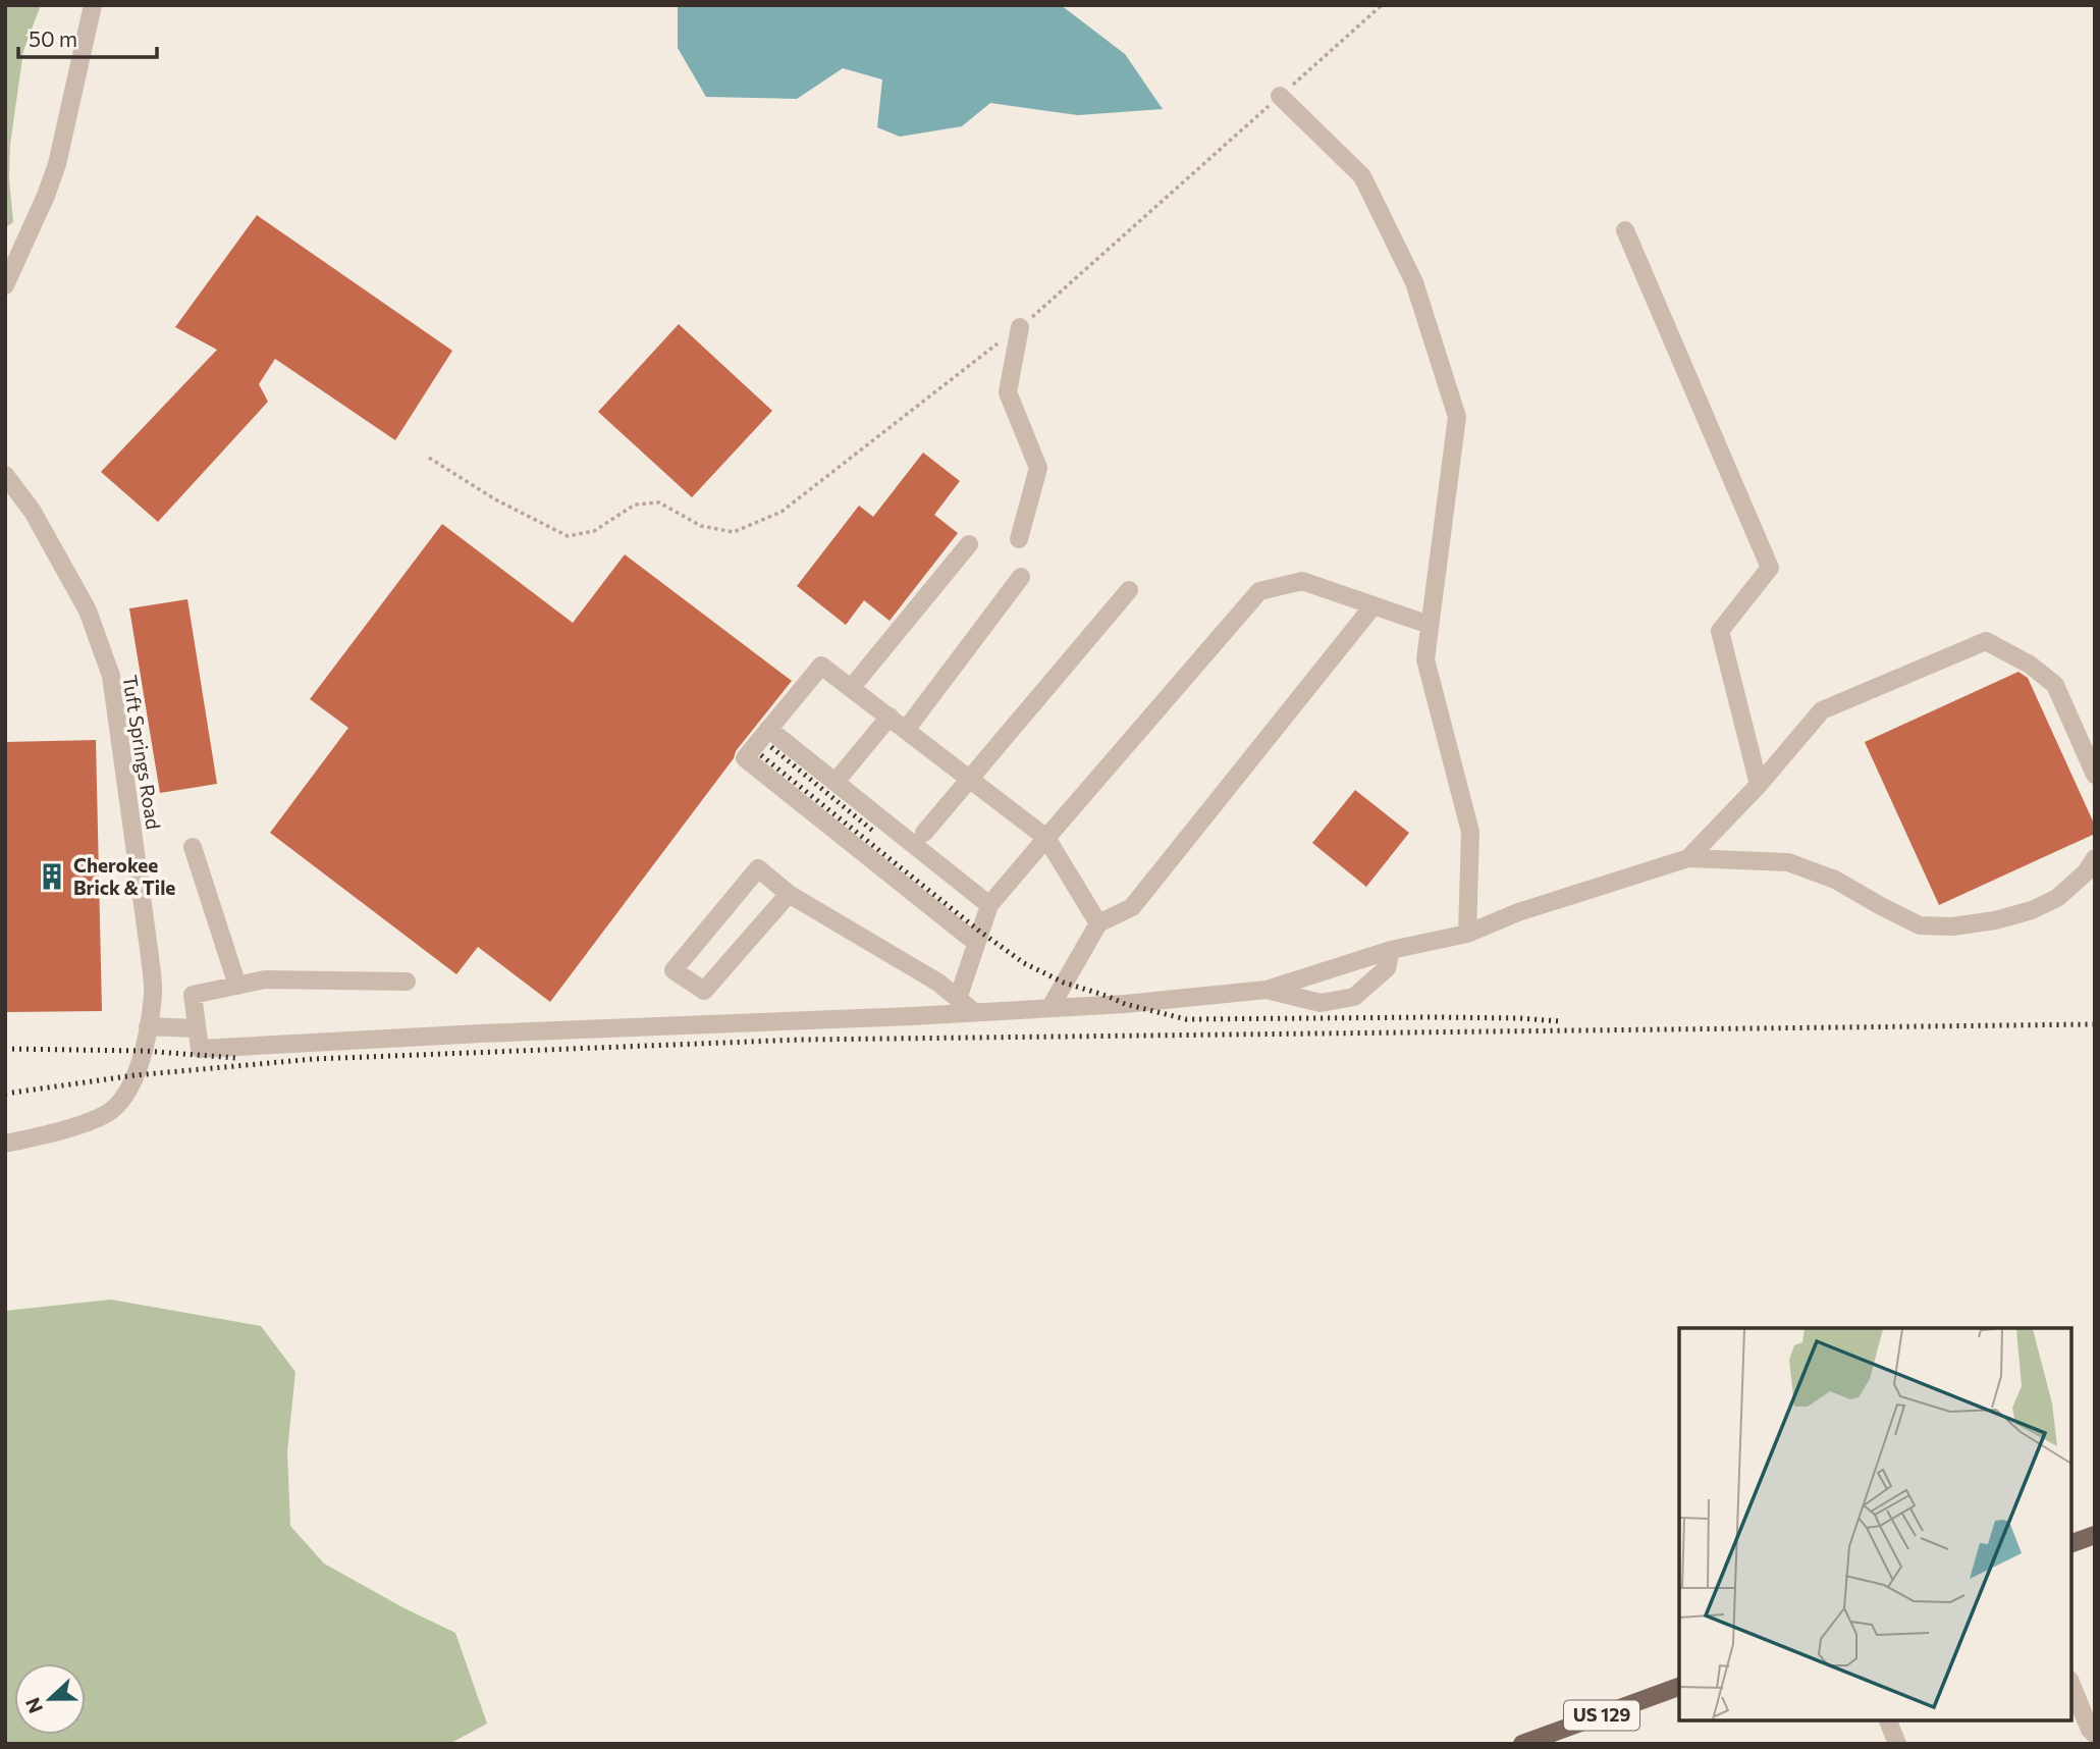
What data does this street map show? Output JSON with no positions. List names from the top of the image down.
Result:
{
  "streets": {
    "main road": ["US 129"],
    "street": ["Tuft Springs Road"]
  },
  "places": {
    "building": ["Cherokee Brick & Tile"]
  },
  "scale_bar": "50 m",
  "north": "left"
}
